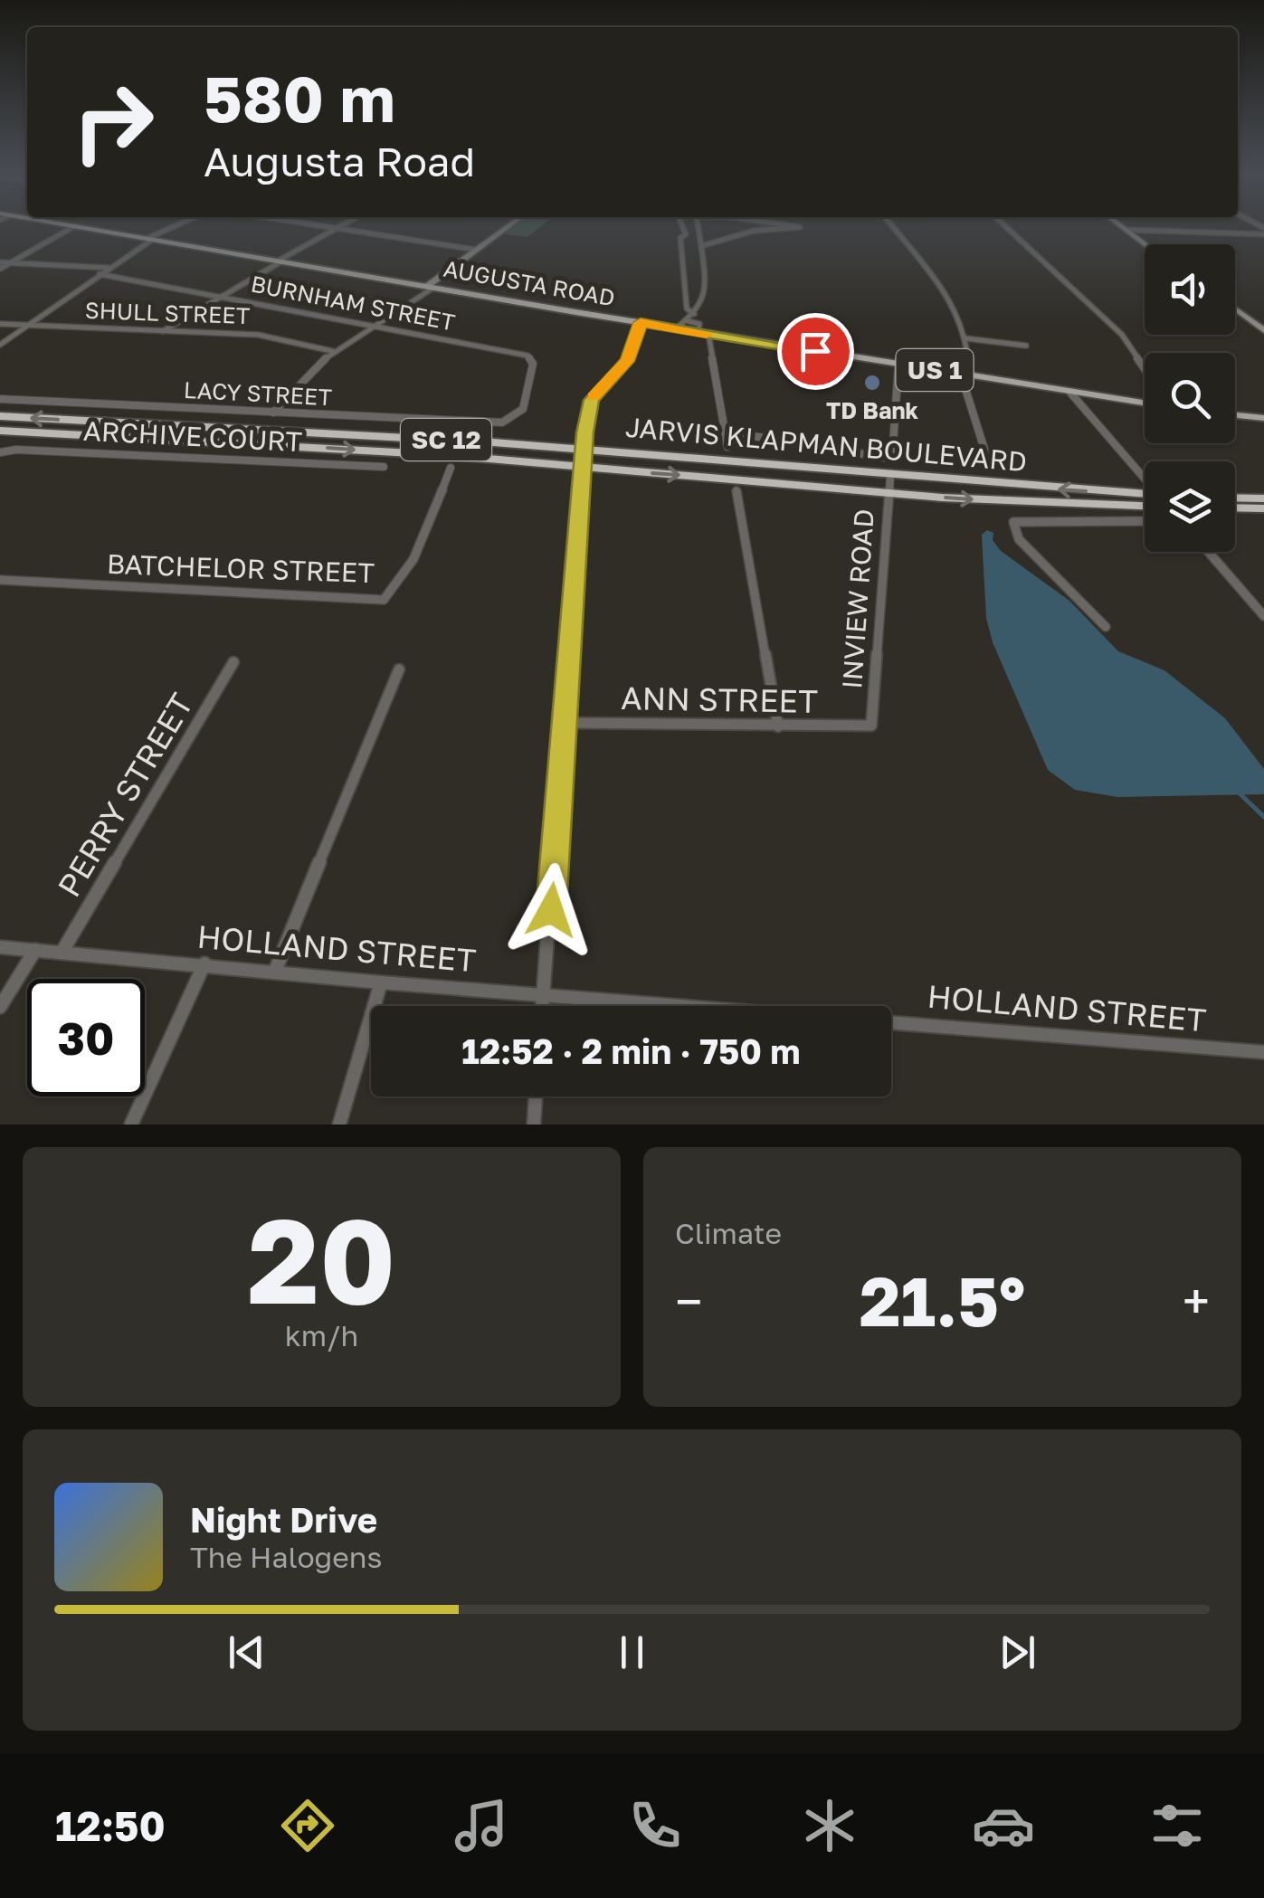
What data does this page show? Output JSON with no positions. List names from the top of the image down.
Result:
{
  "streets": {
    "highway": ["SC 12", "JARVIS KLAPMAN BOULEVARD"],
    "main road": ["AUGUSTA ROAD", "US 1"],
    "street": [
      "BURNHAM STREET",
      "SHULL STREET",
      "LACY STREET",
      "ARCHIVE COURT",
      "BATCHELOR STREET",
      "INVIEW ROAD",
      "ANN STREET",
      "PERRY STREET",
      "HOLLAND STREET"
    ]
  },
  "crossings": [
    ["BURNHAM STREET", "LACY STREET"],
    ["JARVIS KLAPMAN BOULEVARD", "INVIEW ROAD"],
    ["INVIEW ROAD", "ANN STREET"],
    ["PERRY STREET", "HOLLAND STREET"]
  ],
  "places": ["TD Bank"],
  "page": {
    "turn": ["580 m", "Augusta Road"],
    "limit": "30",
    "trip": "12:52 · 2 min · 750 m",
    "tile": [
      ["20", "km/h"],
      "Climate"
    ],
    "heat": ["−", "21.5°", "+"],
    "song": ["Night Drive", "The Halogens"],
    "tabs": "12:50"
  }
}
